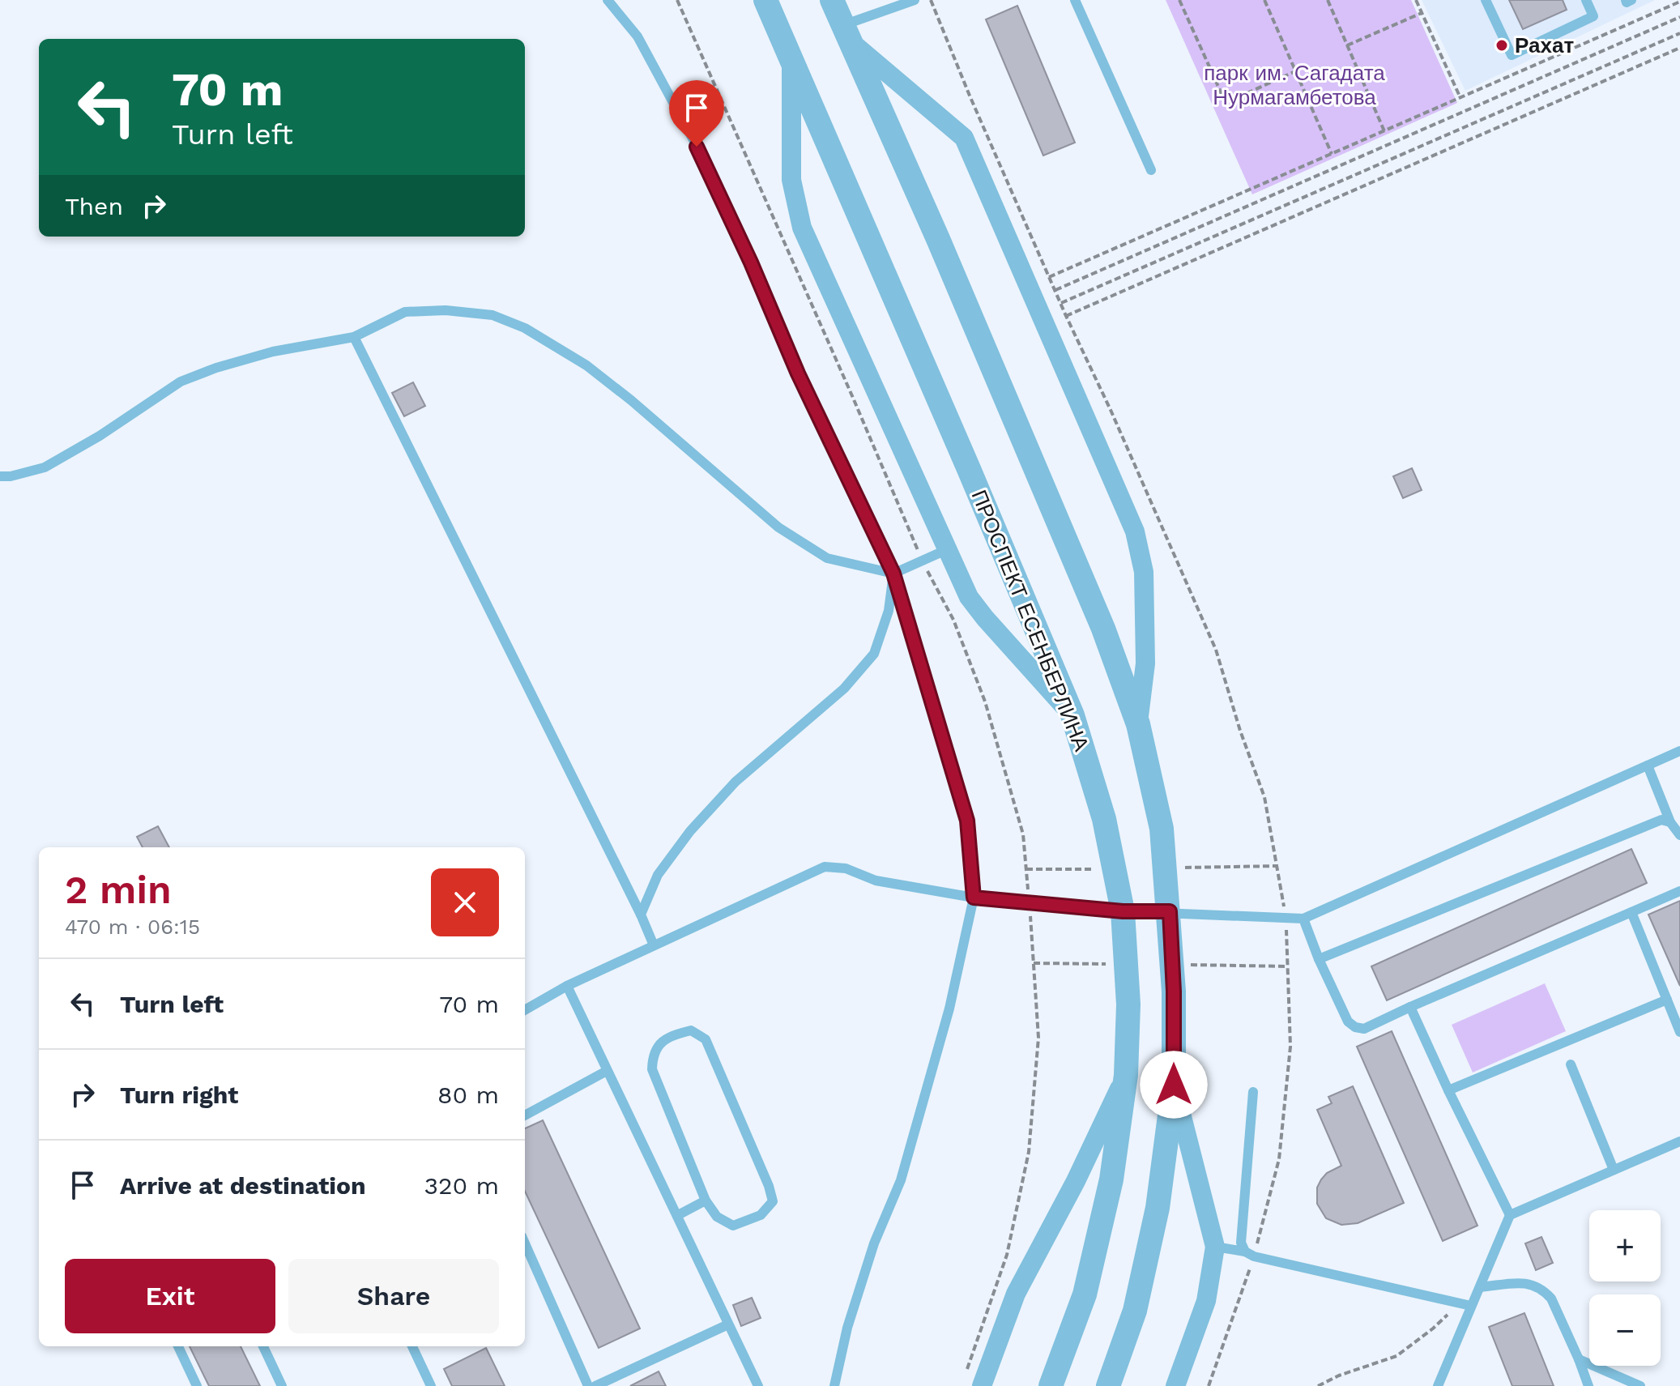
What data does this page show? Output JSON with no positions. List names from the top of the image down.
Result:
{
  "streets": {
    "street": ["ПРОСПЕКТ ЕСЕНБЕРЛИНА"]
  },
  "parks": ["парк им. Сагадата Нурмагамбетова"],
  "places": ["Рахат"],
  "page": {
    "turn": ["70 m", "Turn left"],
    "then": "Then",
    "heading": ["2 min", "470 m · 06:15"],
    "list": [
      {
        "name": "Turn left",
        "value": "70 m"
      },
      {
        "name": "Turn right",
        "value": "80 m"
      },
      {
        "name": "Arrive at destination",
        "value": "320 m"
      }
    ],
    "map_buttons": ["+", "−"],
    "buttons": ["Exit", "Share"]
  }
}
